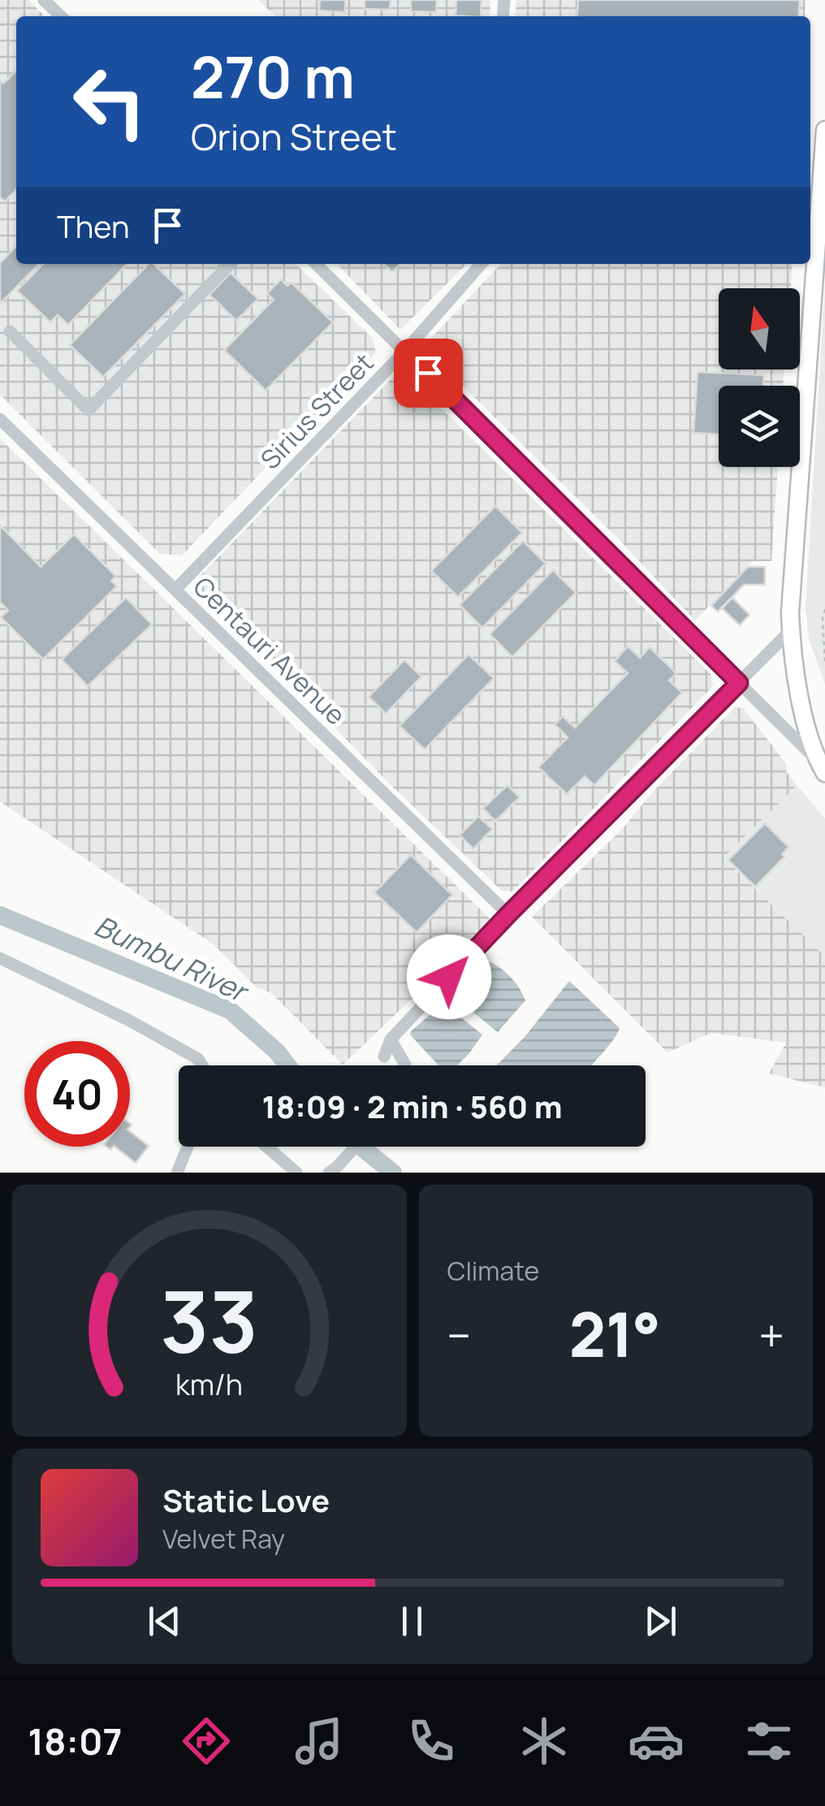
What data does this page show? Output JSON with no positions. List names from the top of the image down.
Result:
{
  "streets": {
    "street": ["Sirius Street", "Centauri Avenue"]
  },
  "crossings": [
    ["Sirius Street", "Centauri Avenue"]
  ],
  "water": ["Bumbu River"],
  "north": "top",
  "page": {
    "turn": ["270 m", "Orion Street"],
    "then": "Then",
    "limit": "40",
    "trip": "18:09 · 2 min · 560 m",
    "tile": "Climate",
    "heat": ["−", "21°", "+"],
    "song": ["Static Love", "Velvet Ray"],
    "tabs": "18:07",
    "gauge": ["33", "km/h"]
  }
}
